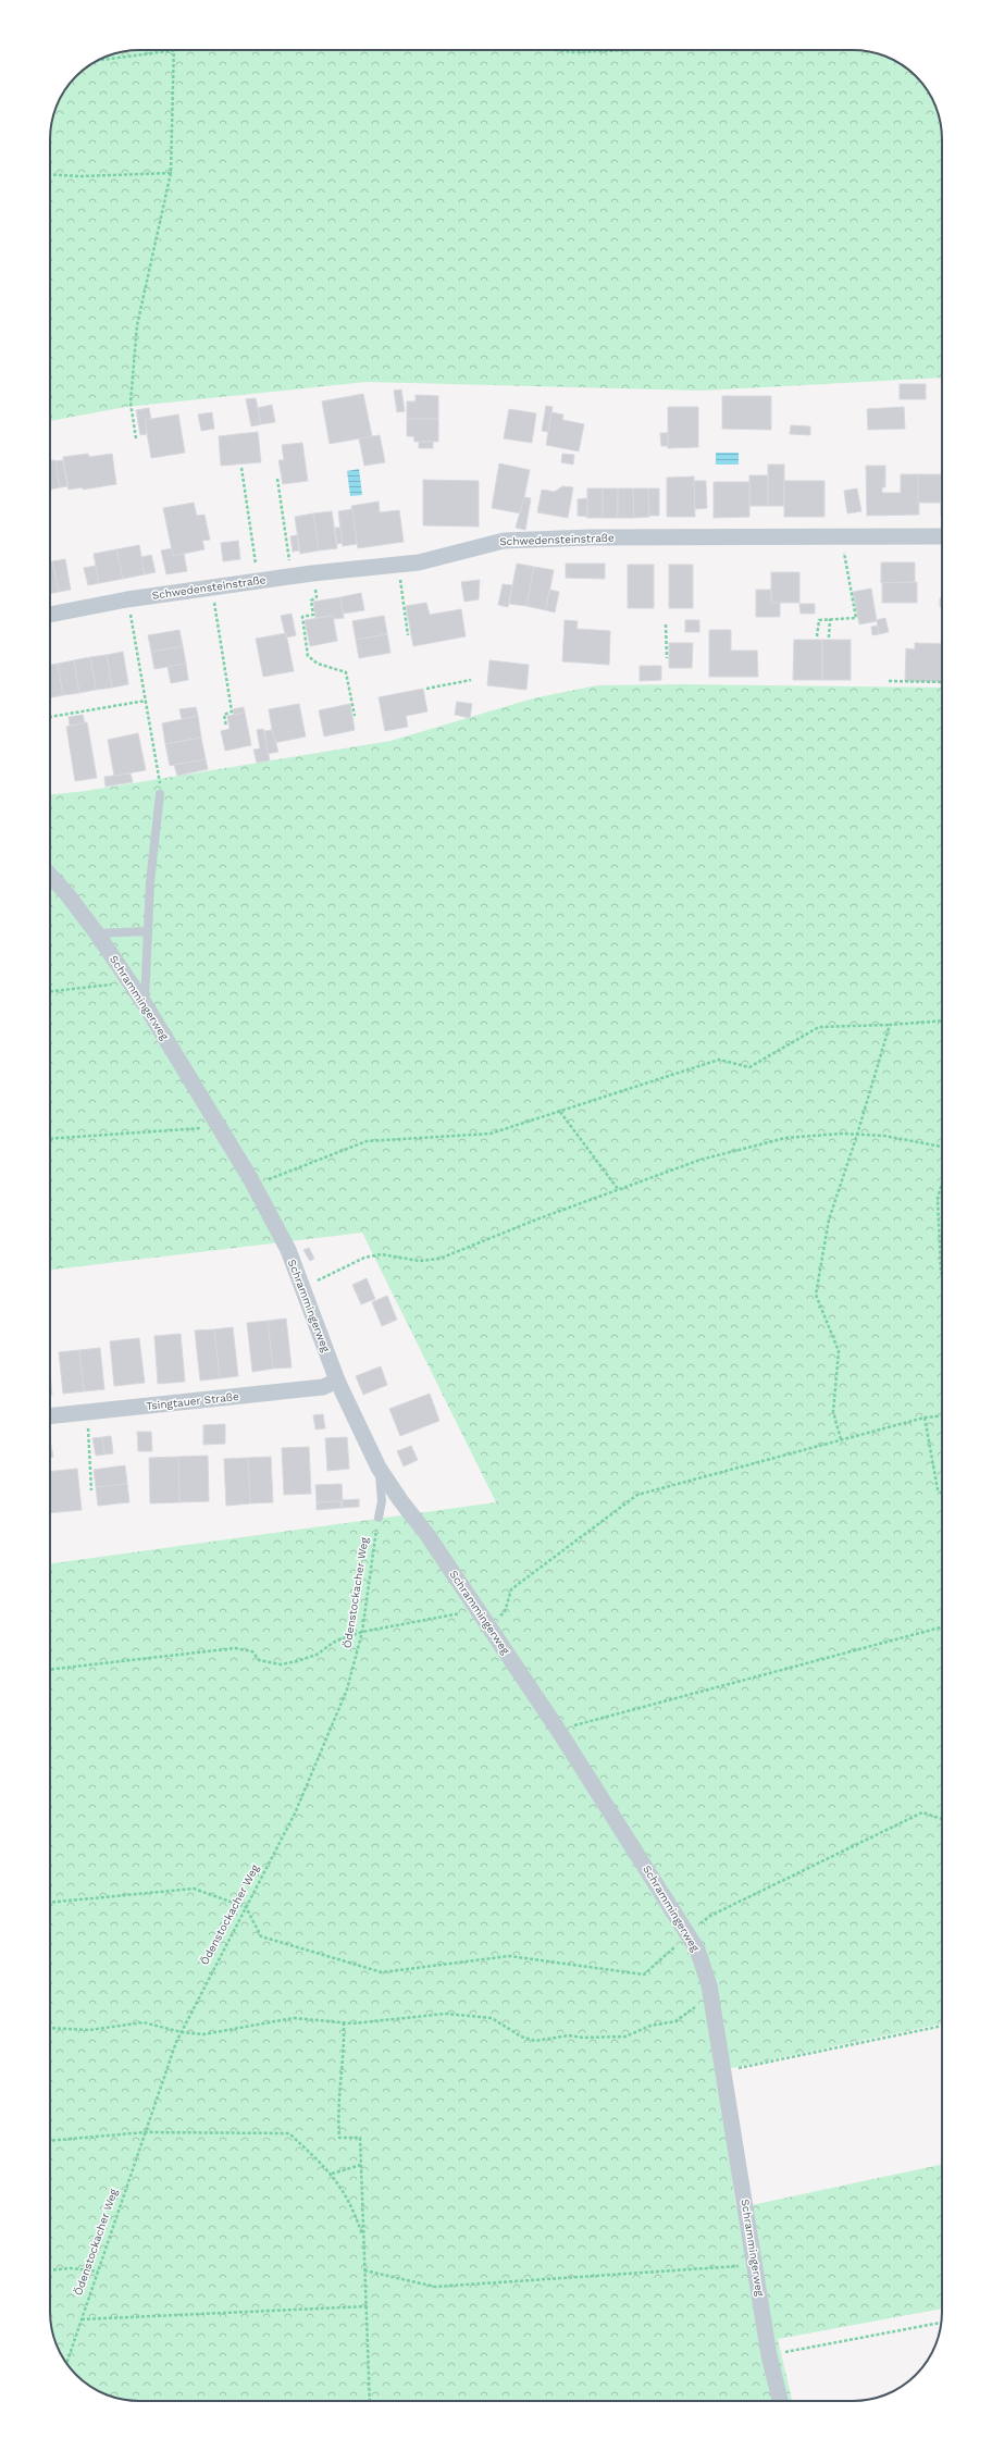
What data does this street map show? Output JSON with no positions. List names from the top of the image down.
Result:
{
  "streets": {
    "street": ["Schwedensteinstraße", "Schrammingerweg", "Tsingtauer Straße"],
    "path": ["Ödenstockacher Weg"]
  },
  "crossings": [
    ["Schrammingerweg", "Tsingtauer Straße"]
  ]
}
